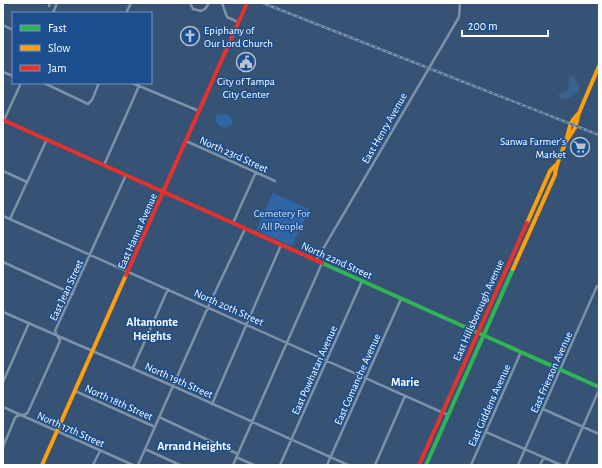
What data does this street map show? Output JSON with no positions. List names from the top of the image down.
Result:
{
  "streets": {
    "street": [
      "East Henry Avenue",
      "North 23rd Street",
      "East Hanna Avenue",
      "North 22nd Street",
      "East Jean Street",
      "North 20th Street",
      "East Hillsborough Avenue",
      "East Powhatan Avenue",
      "East Frierson Avenue",
      "East Comanche Avenue",
      "North 19th Street",
      "North 18th Street",
      "East Giddens Avenue",
      "North 17th Street"
    ]
  },
  "crossings": [
    ["East Henry Avenue", "North 22nd Street"],
    ["North 23rd Street", "East Hanna Avenue"],
    ["East Hanna Avenue", "North 22nd Street"],
    ["East Hanna Avenue", "North 20th Street"],
    ["East Hanna Avenue", "North 19th Street"],
    ["East Hanna Avenue", "North 18th Street"],
    ["East Hanna Avenue", "North 17th Street"],
    ["North 22nd Street", "East Jean Street"],
    ["North 22nd Street", "East Hillsborough Avenue"],
    ["North 22nd Street", "East Powhatan Avenue"],
    ["North 22nd Street", "East Frierson Avenue"],
    ["North 22nd Street", "East Comanche Avenue"],
    ["North 22nd Street", "East Giddens Avenue"],
    ["East Jean Street", "North 20th Street"],
    ["East Jean Street", "North 19th Street"],
    ["East Jean Street", "North 17th Street"],
    ["North 20th Street", "East Hillsborough Avenue"],
    ["North 20th Street", "East Powhatan Avenue"],
    ["North 20th Street", "East Comanche Avenue"],
    ["East Powhatan Avenue", "North 19th Street"],
    ["East Comanche Avenue", "North 19th Street"]
  ],
  "districts": ["Altamonte Heights", "Marie", "Arrand Heights"],
  "parks": ["Cemetery For All People"],
  "places": {
    "church": ["Epiphany of Our Lord Church"],
    "public building": ["City of Tampa City Center"],
    "supermarket": ["Sanwa Farmer's Market"]
  },
  "legend": ["Fast", "Slow", "Jam"],
  "scale_bar": "200 m"
}
